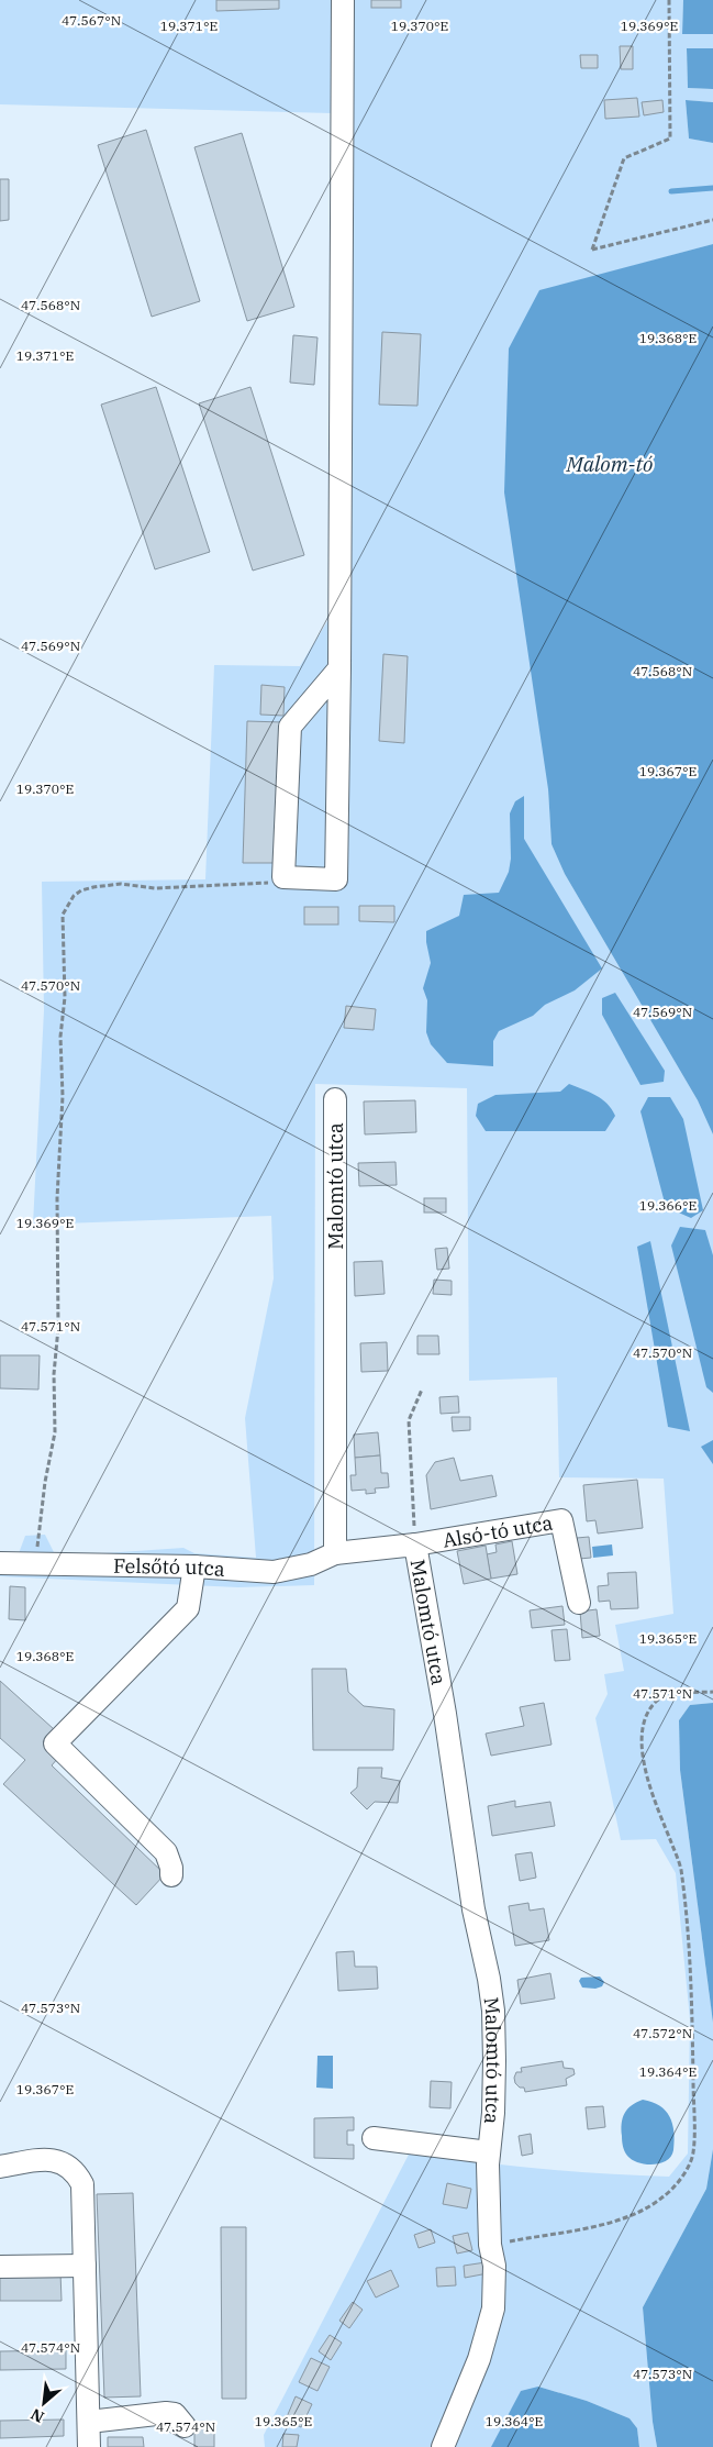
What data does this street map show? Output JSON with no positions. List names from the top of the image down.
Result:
{
  "streets": {
    "street": ["Malomtó utca", "Alsó-tó utca", "Felsőtó utca"]
  },
  "crossings": [
    ["Malomtó utca", "Alsó-tó utca"],
    ["Malomtó utca", "Felsőtó utca"]
  ],
  "water": ["Malom-tó"],
  "north": "bottom left",
  "coordinates": [
    "47.567°N",
    "19.371°E",
    "19.370°E",
    "19.369°E",
    "47.568°N",
    "19.368°E",
    "47.569°N",
    "19.367°E",
    "47.570°N",
    "19.366°E",
    "47.571°N",
    "19.365°E",
    "47.573°N",
    "47.572°N",
    "19.364°E",
    "47.574°N"
  ]
}
